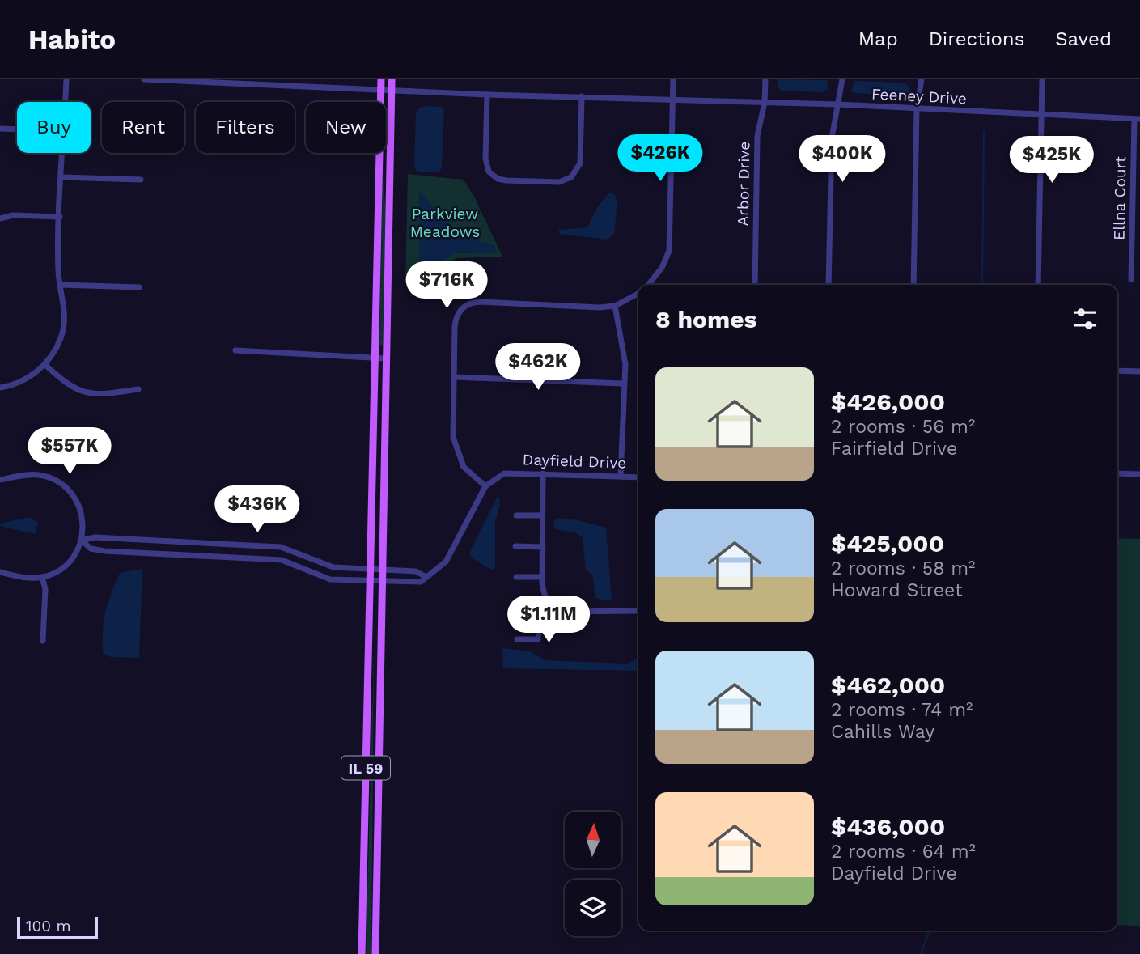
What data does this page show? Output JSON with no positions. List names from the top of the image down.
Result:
{
  "streets": {
    "main road": ["IL 59"],
    "street": [
      "Feeney Drive",
      "Arbor Drive",
      "Ellna Court",
      "Dayfield Drive"
    ]
  },
  "crossings": [
    ["Feeney Drive", "Arbor Drive"],
    ["Feeney Drive", "Ellna Court"],
    ["Feeney Drive", "IL 59"]
  ],
  "parks": ["Parkview Meadows"],
  "scale_bar": "100 m",
  "north": "top",
  "page": {
    "header": "Habito",
    "nav": ["Map", "Directions", "Saved"],
    "chip": [
      "Buy",
      "Rent",
      "Filters",
      "New"
    ],
    "price": [
      "$426K",
      "$400K",
      "$425K",
      "$716K",
      "$462K",
      "$557K",
      "$436K",
      "$1.11M"
    ],
    "heading": "8 homes",
    "list": [
      {
        "name": "$426,000",
        "note": "2 rooms · 56 m² · Fairfield Drive"
      },
      {
        "name": "$425,000",
        "note": "2 rooms · 58 m² · Howard Street"
      },
      {
        "name": "$462,000",
        "note": "2 rooms · 74 m² · Cahills Way"
      },
      {
        "name": "$436,000",
        "note": "2 rooms · 64 m² · Dayfield Drive"
      }
    ],
    "scale": "100 m"
  }
}
